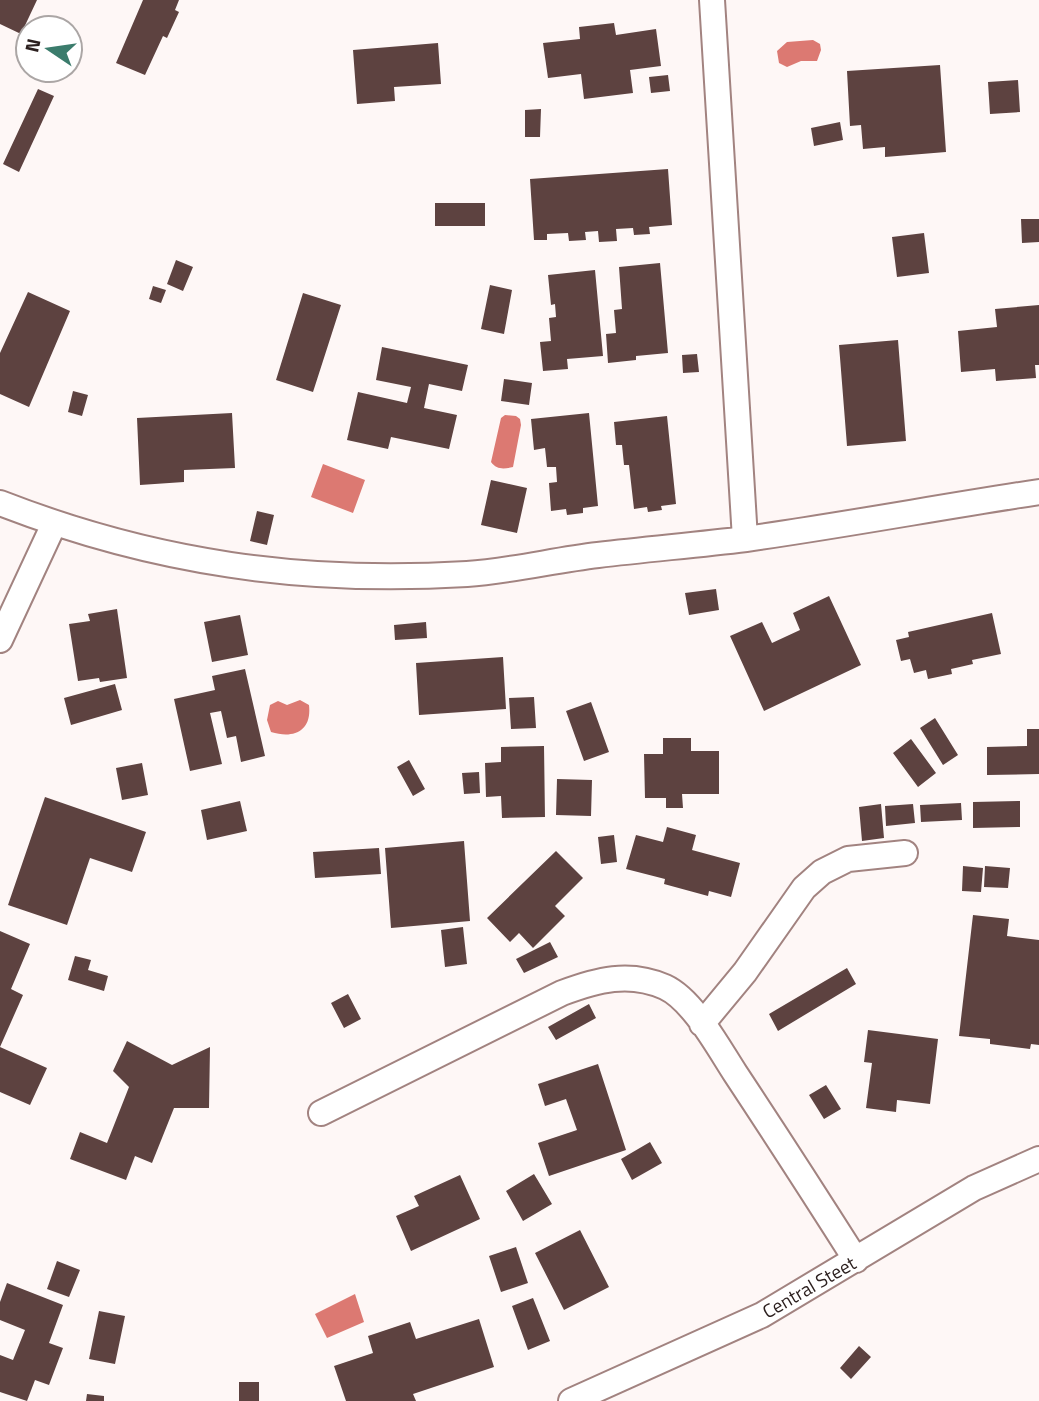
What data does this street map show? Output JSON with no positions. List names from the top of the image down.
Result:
{
  "streets": {
    "street": ["Central Steet"]
  },
  "north": "left"
}
